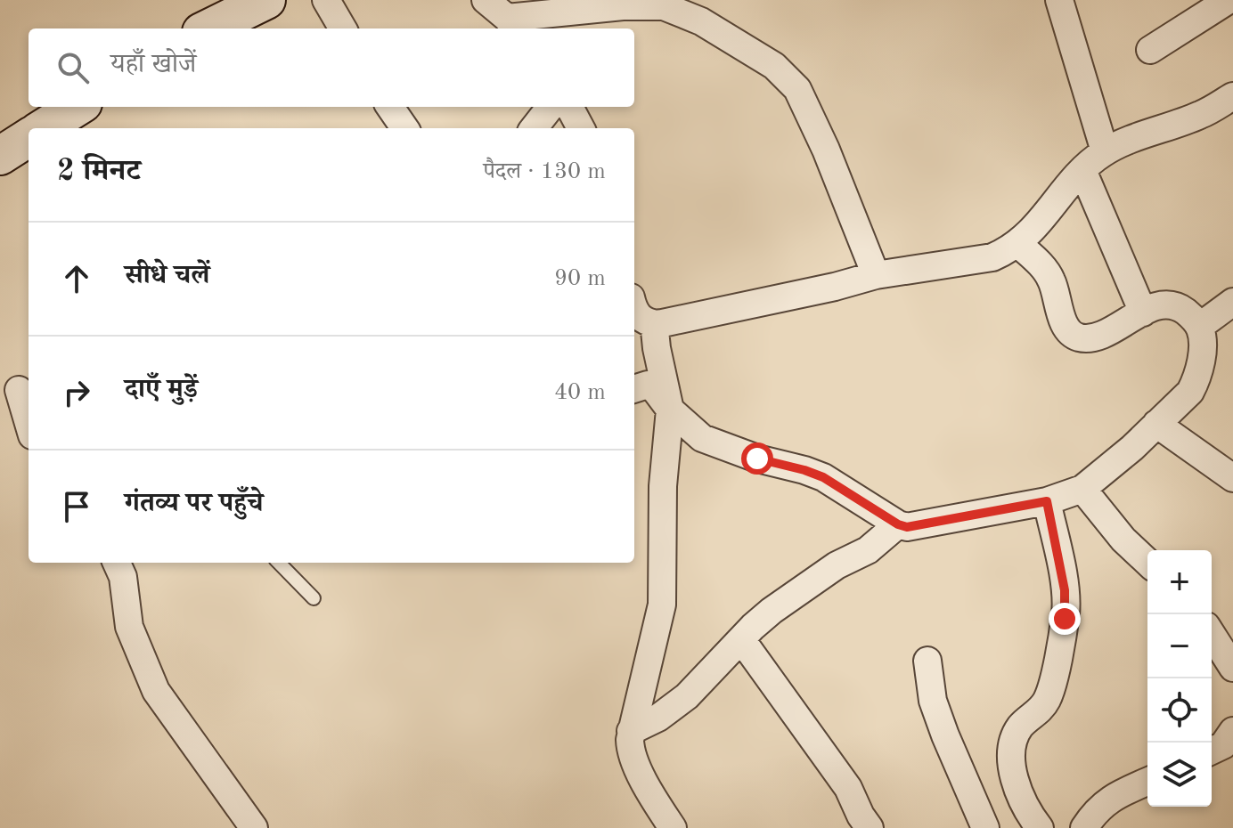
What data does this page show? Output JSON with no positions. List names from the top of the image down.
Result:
{
  "page": {
    "search": "यहाँ खोजें",
    "heading": ["2 मिनट", "पैदल · 130 m"],
    "list": [
      ["सीधे चलें", "90 m"],
      ["दाएँ मुड़ें", "40 m"],
      "गंतव्य पर पहुँचे"
    ],
    "map_buttons": ["+", "−"]
  }
}
